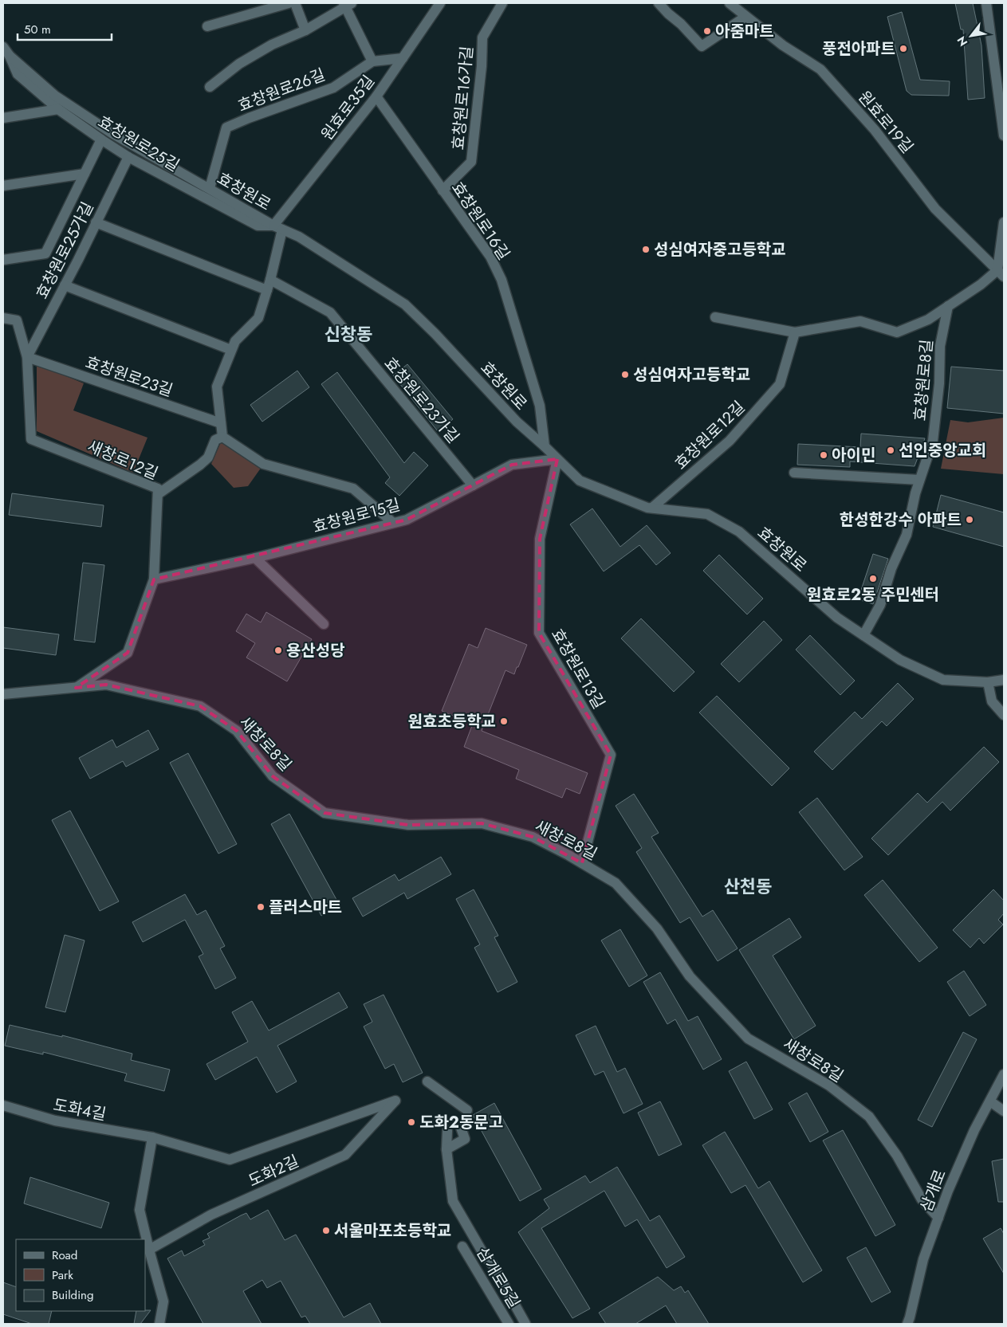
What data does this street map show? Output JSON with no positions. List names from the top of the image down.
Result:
{
  "streets": {
    "street": [
      "효창원로26길",
      "효창원로16가길",
      "원효로35길",
      "원효로19길",
      "효창원로25길",
      "효창원로",
      "효창원로16길",
      "효창원로25가길",
      "효창원로23길",
      "효창원로8길",
      "효창원로23가길",
      "효창원로12길",
      "새창로12길",
      "효창원로15길",
      "효창원로13길",
      "새창로8길",
      "도화4길",
      "도화2길",
      "삼개로",
      "삼개로5길"
    ]
  },
  "crossings": [
    ["효창원로26길", "원효로35길"],
    ["효창원로26길", "효창원로"],
    ["효창원로16가길", "효창원로16길"],
    ["원효로35길", "효창원로25길"],
    ["원효로35길", "효창원로"],
    ["원효로35길", "효창원로16길"],
    ["효창원로25길", "효창원로"],
    ["효창원로25길", "효창원로25가길"],
    ["효창원로", "효창원로16길"],
    ["효창원로", "효창원로8길"],
    ["효창원로", "효창원로12길"],
    ["효창원로", "효창원로15길"],
    ["효창원로", "효창원로13길"],
    ["효창원로25가길", "효창원로23길"],
    ["효창원로25가길", "새창로12길"],
    ["효창원로23길", "새창로12길"],
    ["효창원로23가길", "효창원로15길"],
    ["새창로12길", "효창원로15길"],
    ["새창로12길", "새창로8길"],
    ["효창원로15길", "효창원로13길"],
    ["효창원로13길", "새창로8길"],
    ["새창로8길", "삼개로"],
    ["도화4길", "도화2길"]
  ],
  "districts": ["신창동", "산천동"],
  "places": [
    "아줌마트",
    "풍전아파트",
    "성심여자중고등학교",
    "성심여자고등학교",
    "선인중앙교회",
    "아이민",
    "한성한강수 아파트",
    "원효로2동 주민센터",
    "용산성당",
    "원효초등학교",
    "플러스마트",
    "도화2동문고",
    "서울마포초등학교"
  ],
  "legend": ["Road", "Park", "Building"],
  "scale_bar": "50 m",
  "north": "bottom left"
}
